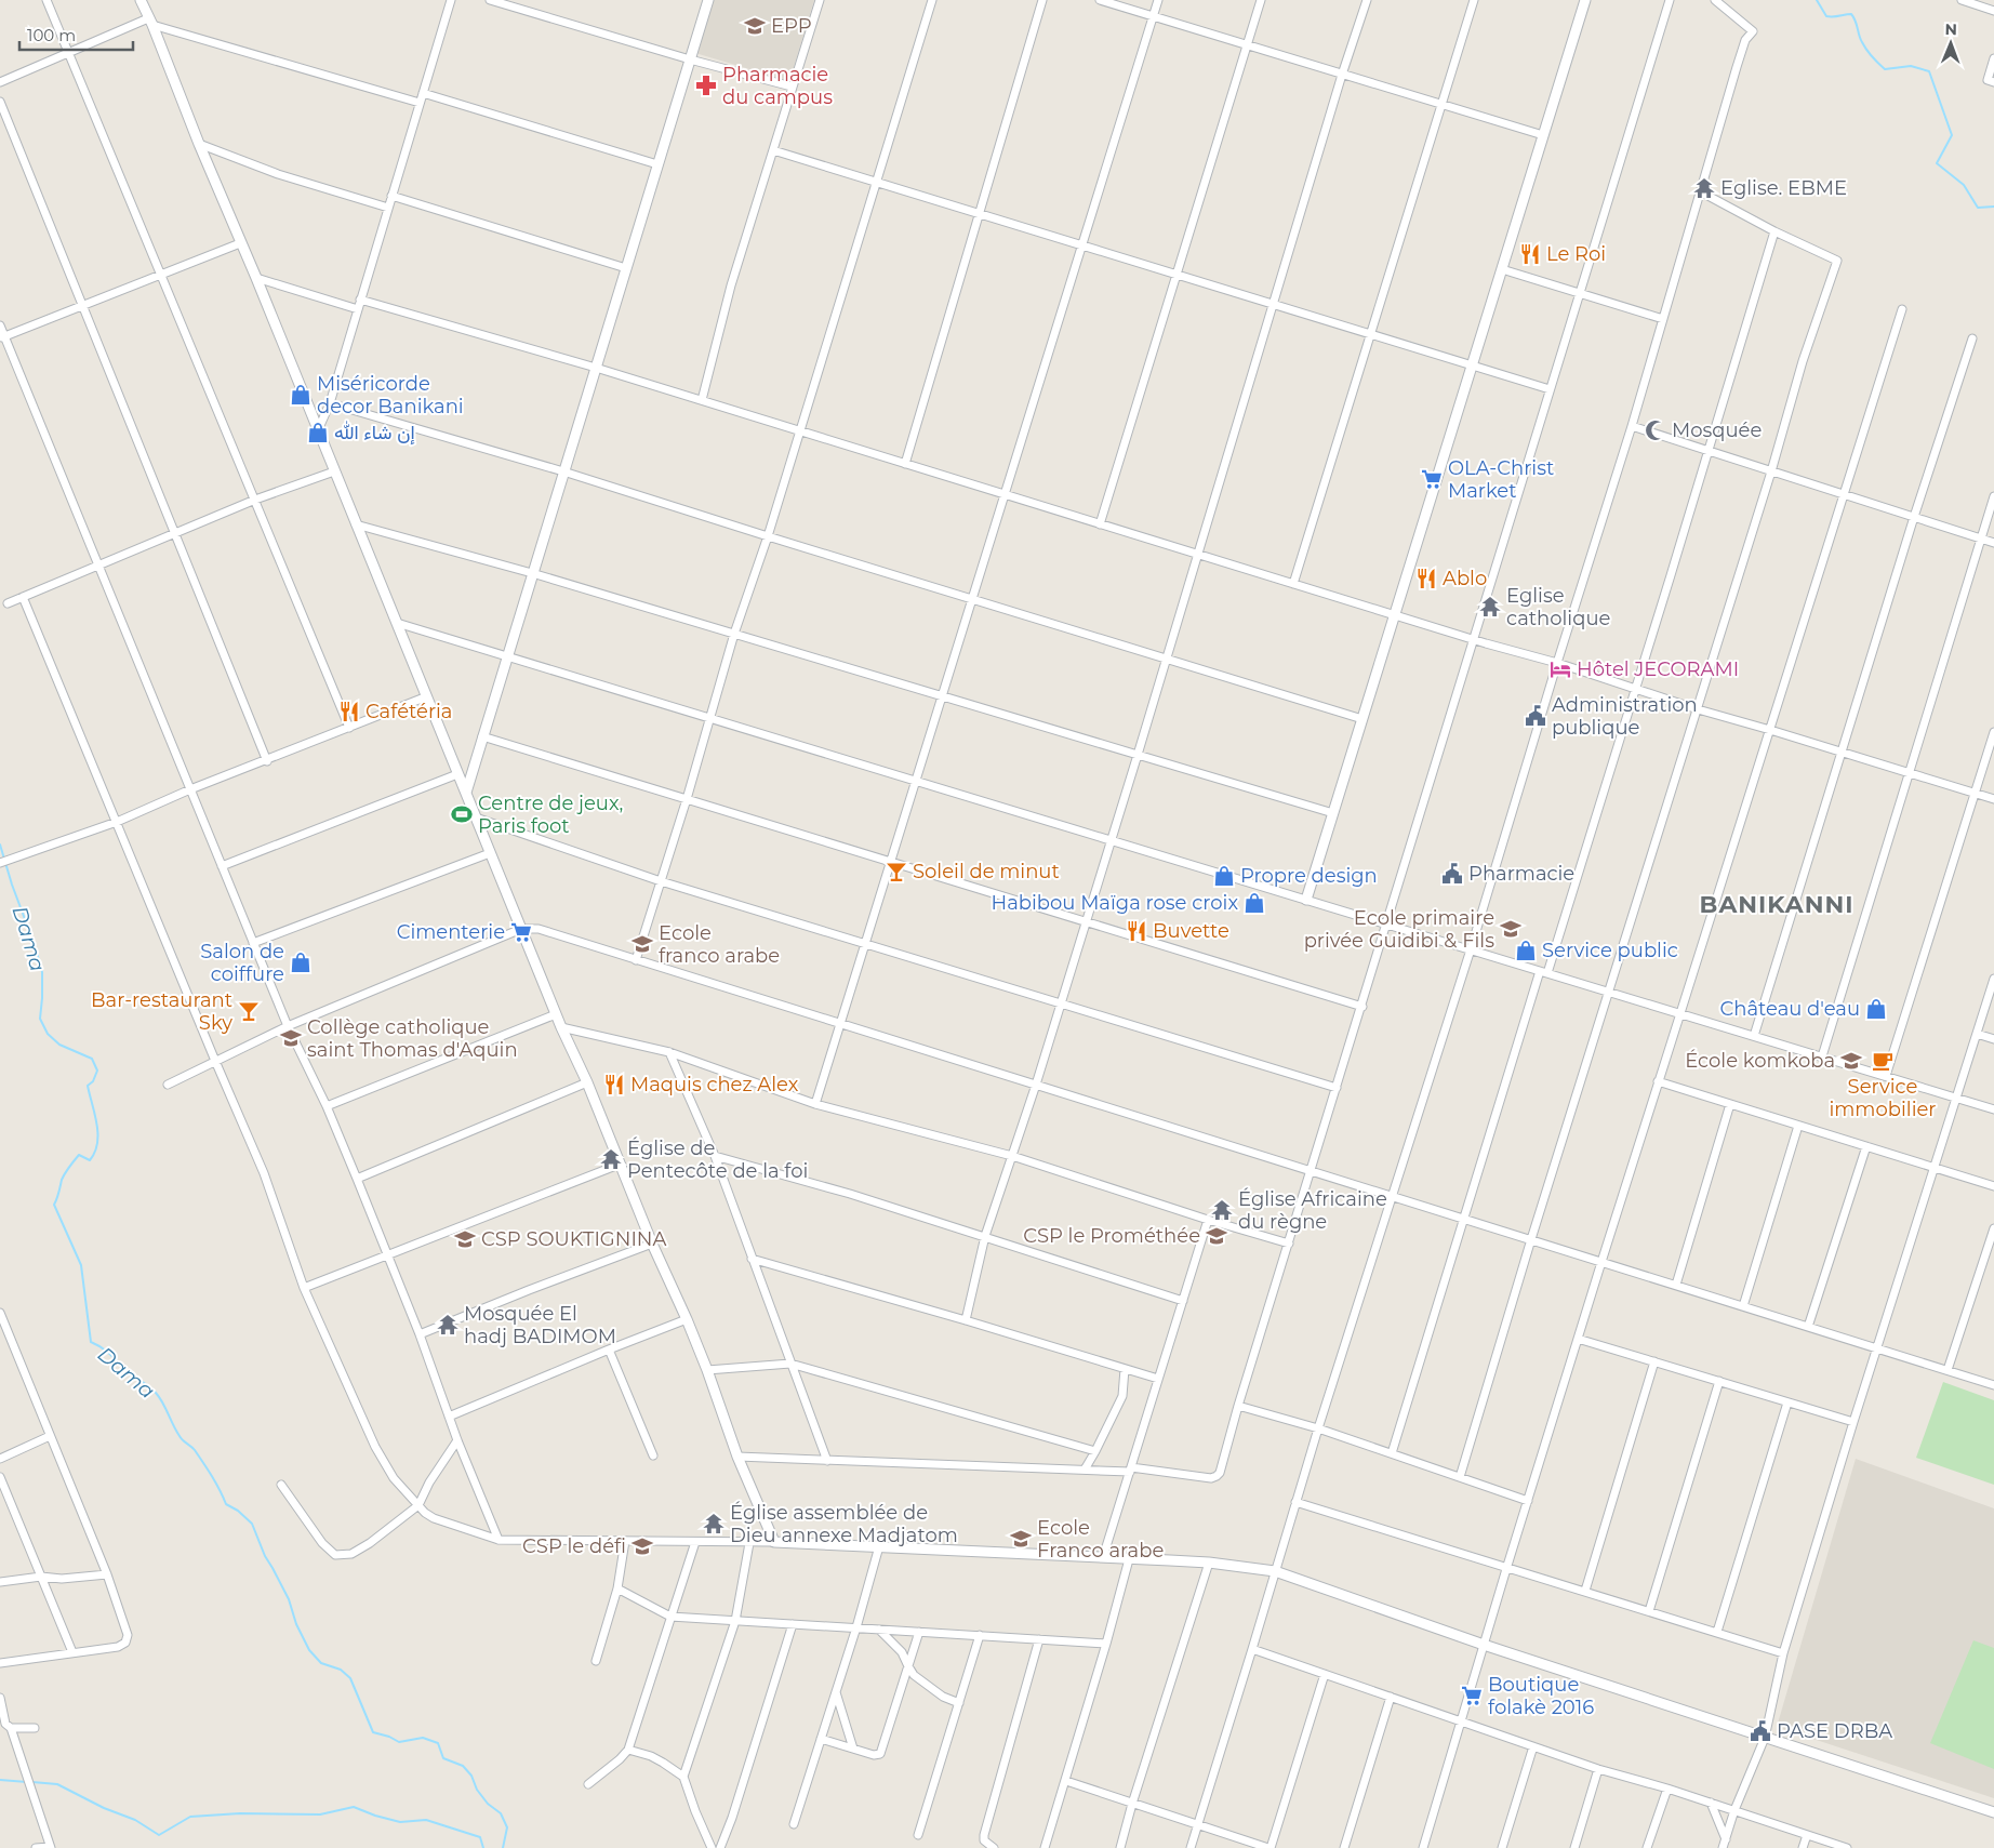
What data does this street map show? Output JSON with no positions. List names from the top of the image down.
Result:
{
  "districts": ["BANIKANNI"],
  "water": ["Dama"],
  "places": {
    "school or university": [
      "EPP",
      "Ecole primaire privée Guidibi & Fils",
      "Ecole franco arabe",
      "Collège catholique saint Thomas d'Aquin",
      "École komkoba",
      "CSP le Prométhée",
      "CSP SOUKTIGNINA",
      "Ecole Franco arabe",
      "CSP le défi"
    ],
    "pharmacy": ["Pharmacie du campus"],
    "temple": [
      "Eglise. EBME",
      "Eglise catholique",
      "Église de Pentecôte de la foi",
      "Église Africaine du règne",
      "Mosquée El hadj BADIMOM",
      "Église assemblée de Dieu annexe Madjatom"
    ],
    "restaurant": [
      "Le Roi",
      "Ablo",
      "Cafétéria",
      "Buvette",
      "Maquis chez Alex"
    ],
    "shop": [
      "Miséricorde decor Banikani",
      "إن شاء الله",
      "Propre design",
      "Habibou Maïga rose croix",
      "Service public",
      "Salon de coiffure",
      "Château d'eau"
    ],
    "mosque": ["Mosquée"],
    "supermarket": ["OLA-Christ Market", "Cimenterie", "Boutique folakè 2016"],
    "hotel": ["Hôtel JECORAMI"],
    "public building": ["Administration publique", "Pharmacie", "PASE DRBA"],
    "sports": ["Centre de jeux, Paris foot"],
    "bar": ["Soleil de minut", "Bar-restaurant Sky"],
    "cafe": ["Service immobilier"]
  },
  "scale_bar": "100 m",
  "north": "top"
}
